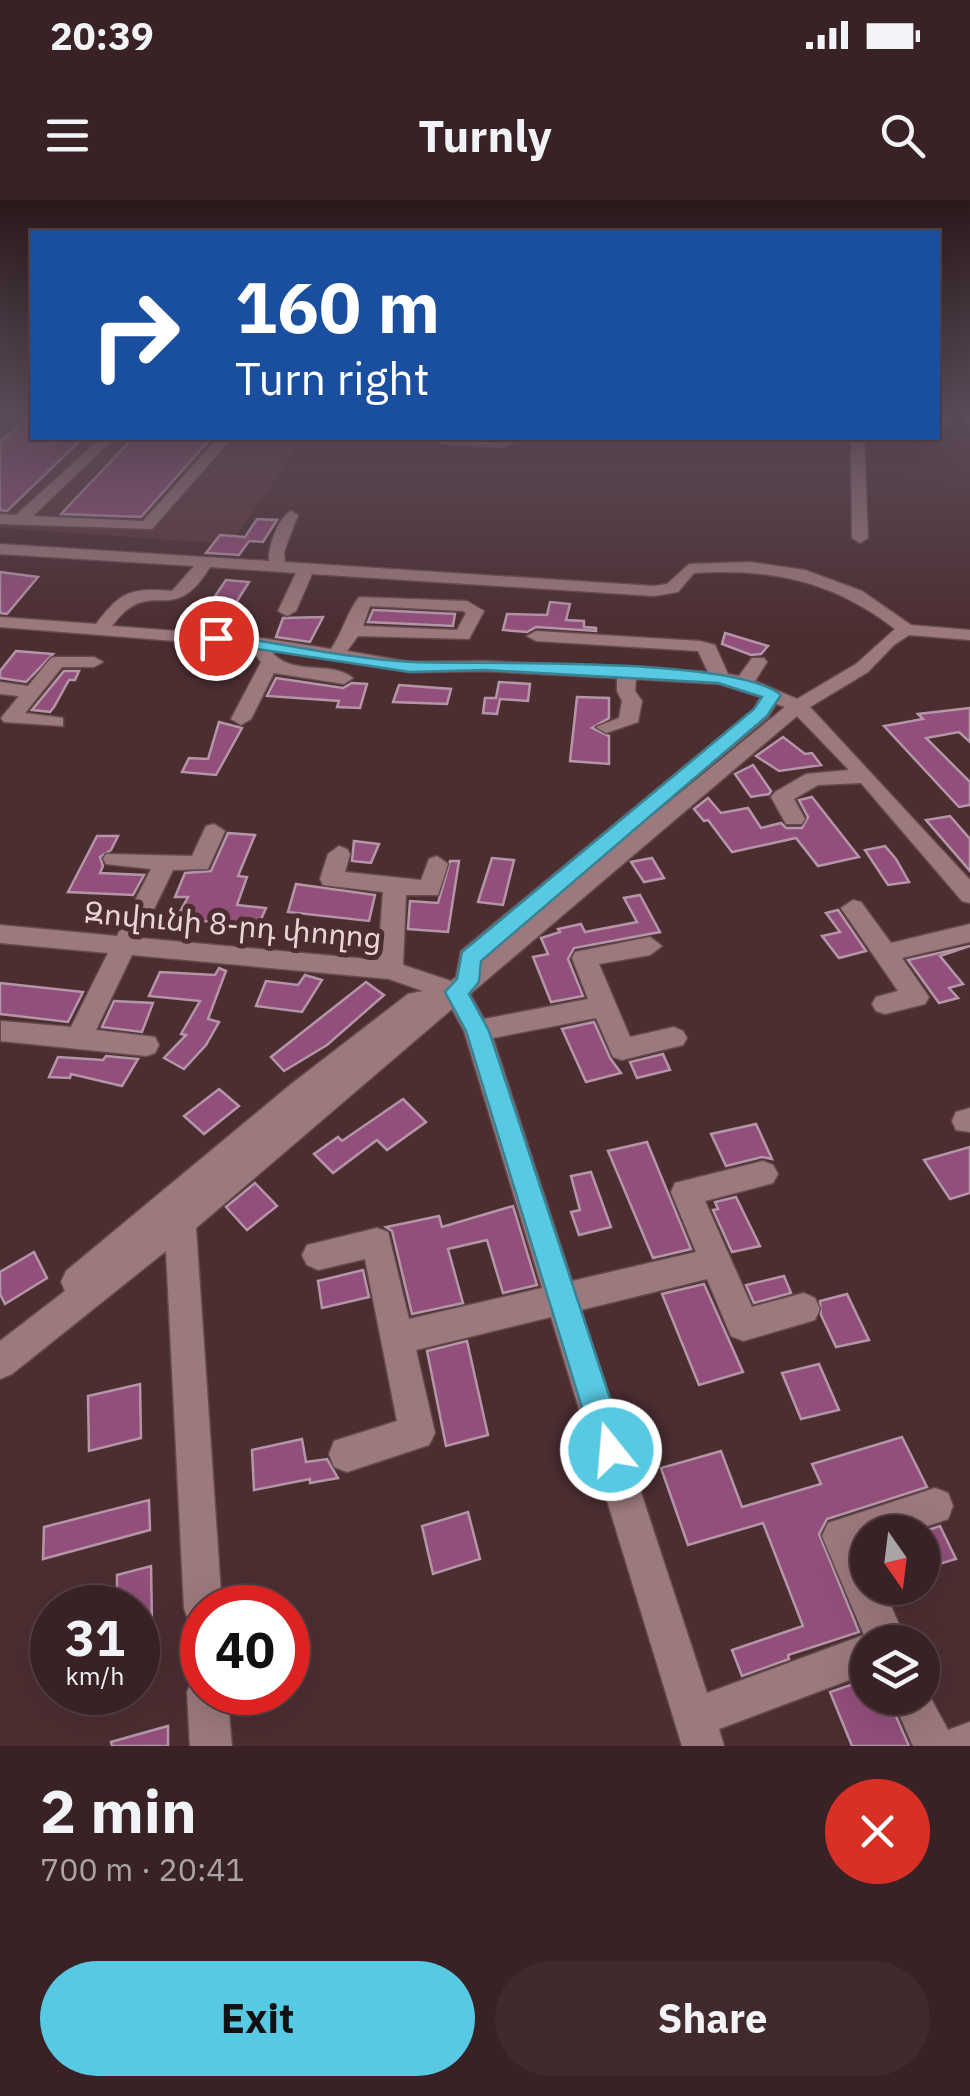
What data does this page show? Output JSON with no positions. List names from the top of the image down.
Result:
{
  "streets": {
    "street": ["Զովունի 8-րդ փողոց"]
  },
  "north": "bottom",
  "page": {
    "status": "20:39",
    "header": "Turnly",
    "turn": ["160 m", "Turn right"],
    "speed": "31 km/h",
    "limit": "40",
    "heading": ["2 min", "700 m · 20:41"],
    "buttons": ["Exit", "Share"]
  }
}
